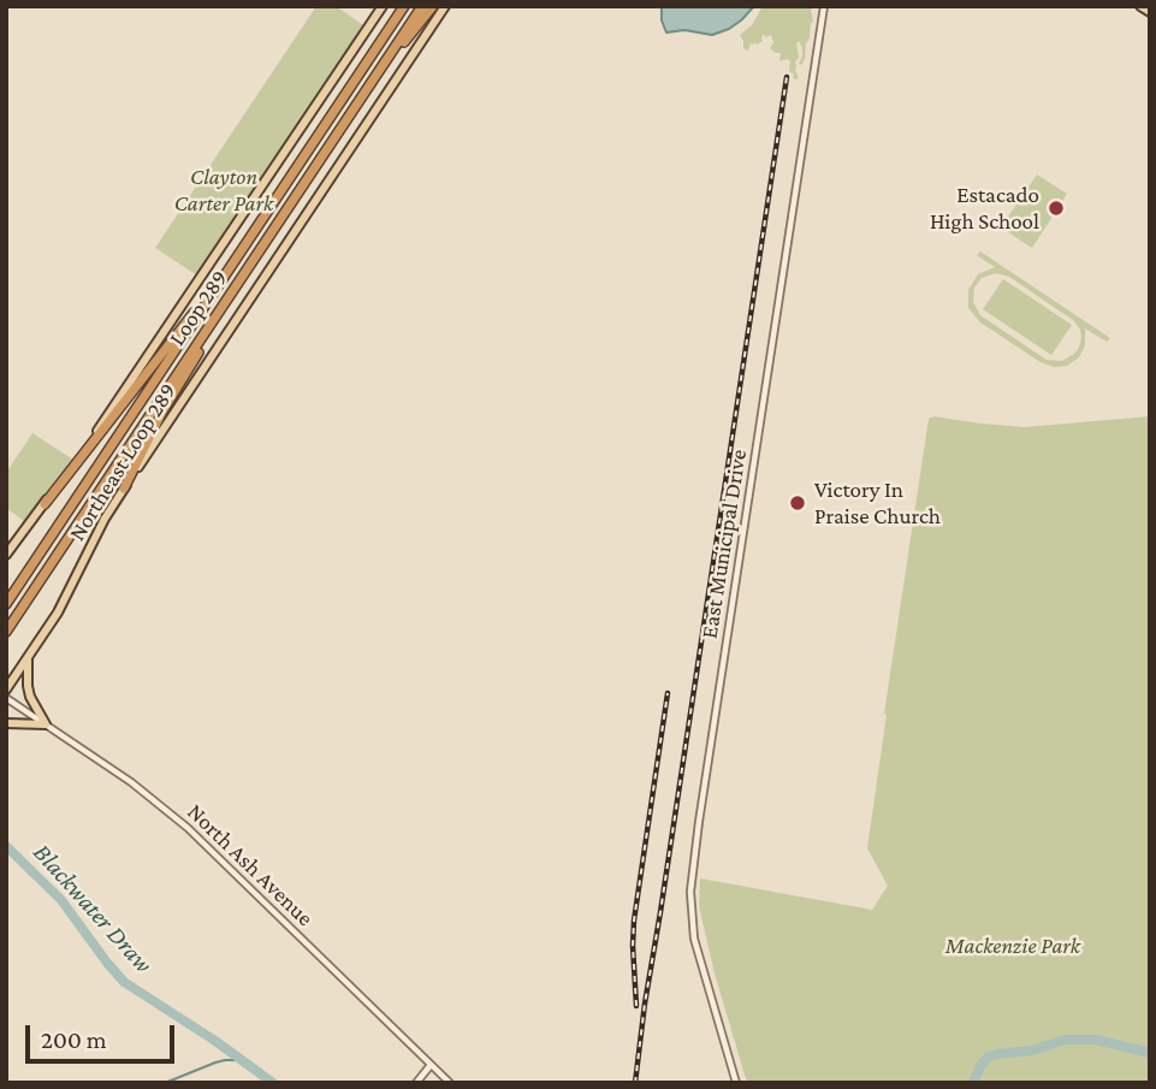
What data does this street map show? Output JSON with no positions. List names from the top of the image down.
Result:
{
  "streets": {
    "highway": ["Loop 289"],
    "main road": ["Northeast Loop 289"],
    "street": ["East Municipal Drive", "North Ash Avenue"]
  },
  "water": ["Blackwater Draw"],
  "parks": ["Clayton Carter Park", "Mackenzie Park"],
  "places": ["Estacado High School", "Victory In Praise Church"],
  "scale_bar": "200 m"
}
